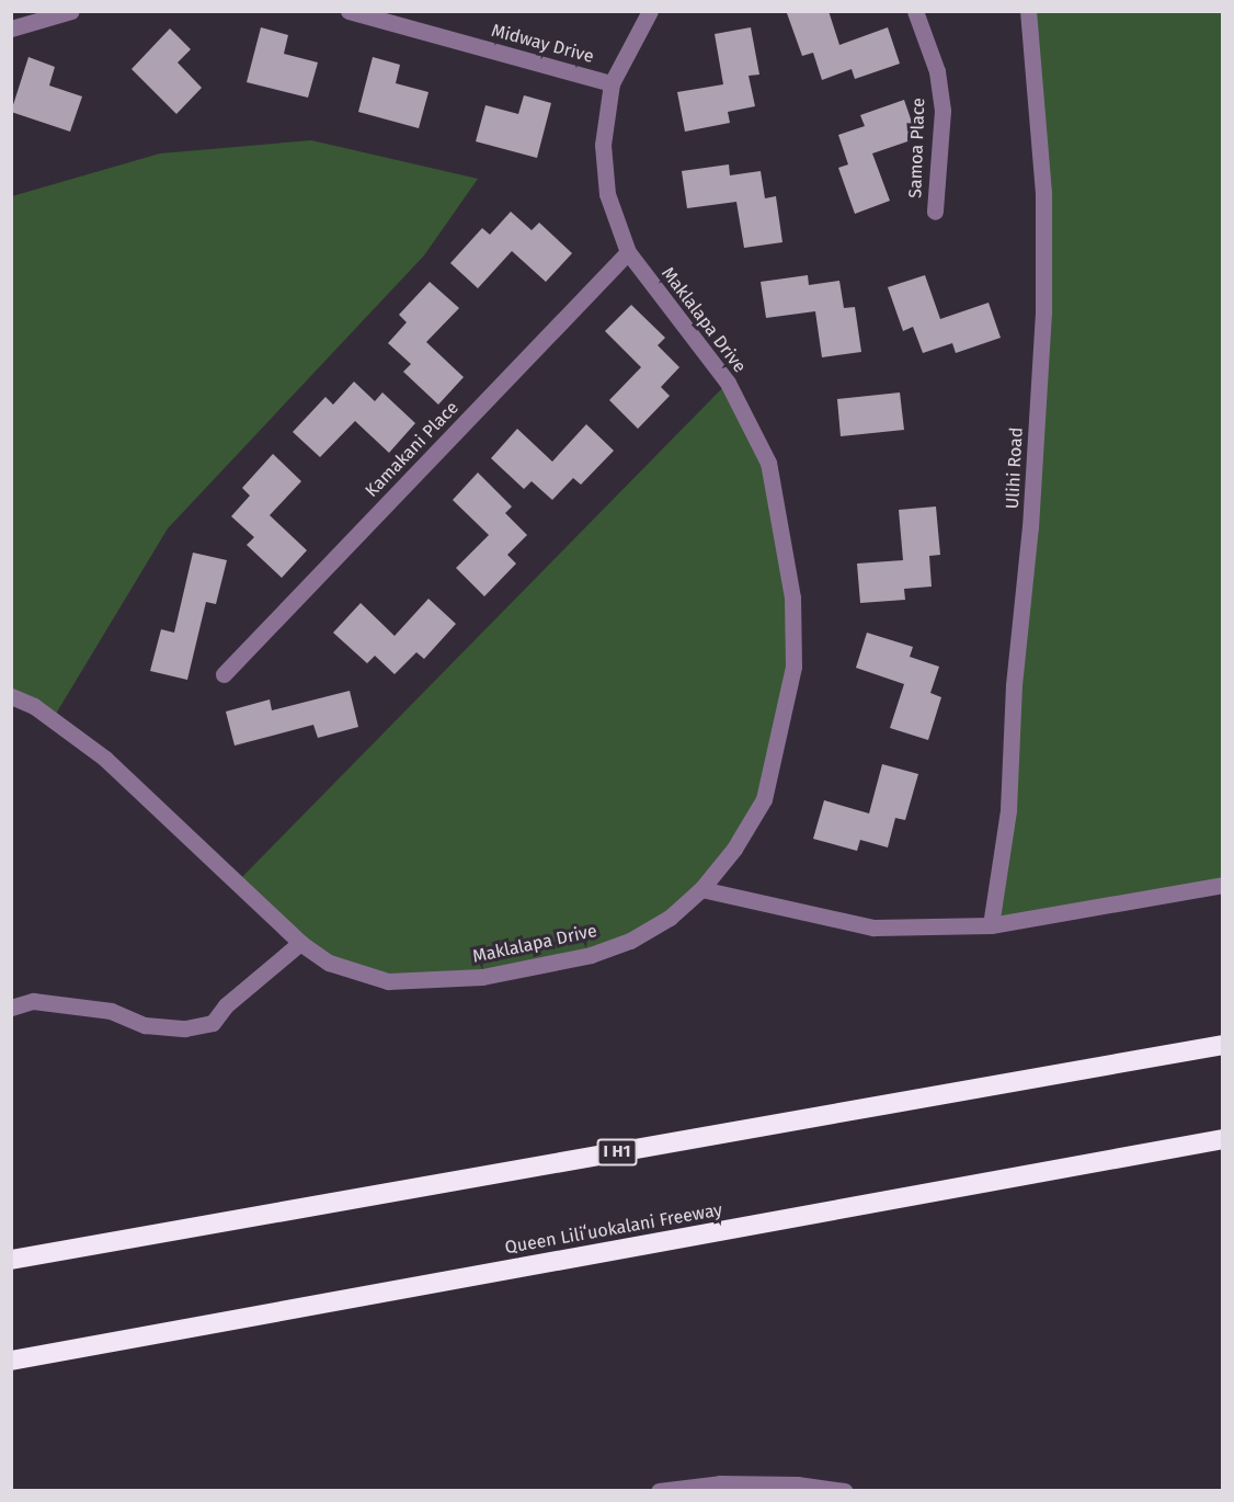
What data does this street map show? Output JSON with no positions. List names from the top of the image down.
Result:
{
  "streets": {
    "highway": ["I H1", "Queen Liliʻuokalani Freeway"],
    "street": [
      "Midway Drive",
      "Samoa Place",
      "Maklalapa Drive",
      "Kamakani Place",
      "Ulihi Road"
    ]
  },
  "crossings": [
    ["Midway Drive", "Maklalapa Drive"],
    ["Maklalapa Drive", "Kamakani Place"]
  ]
}
